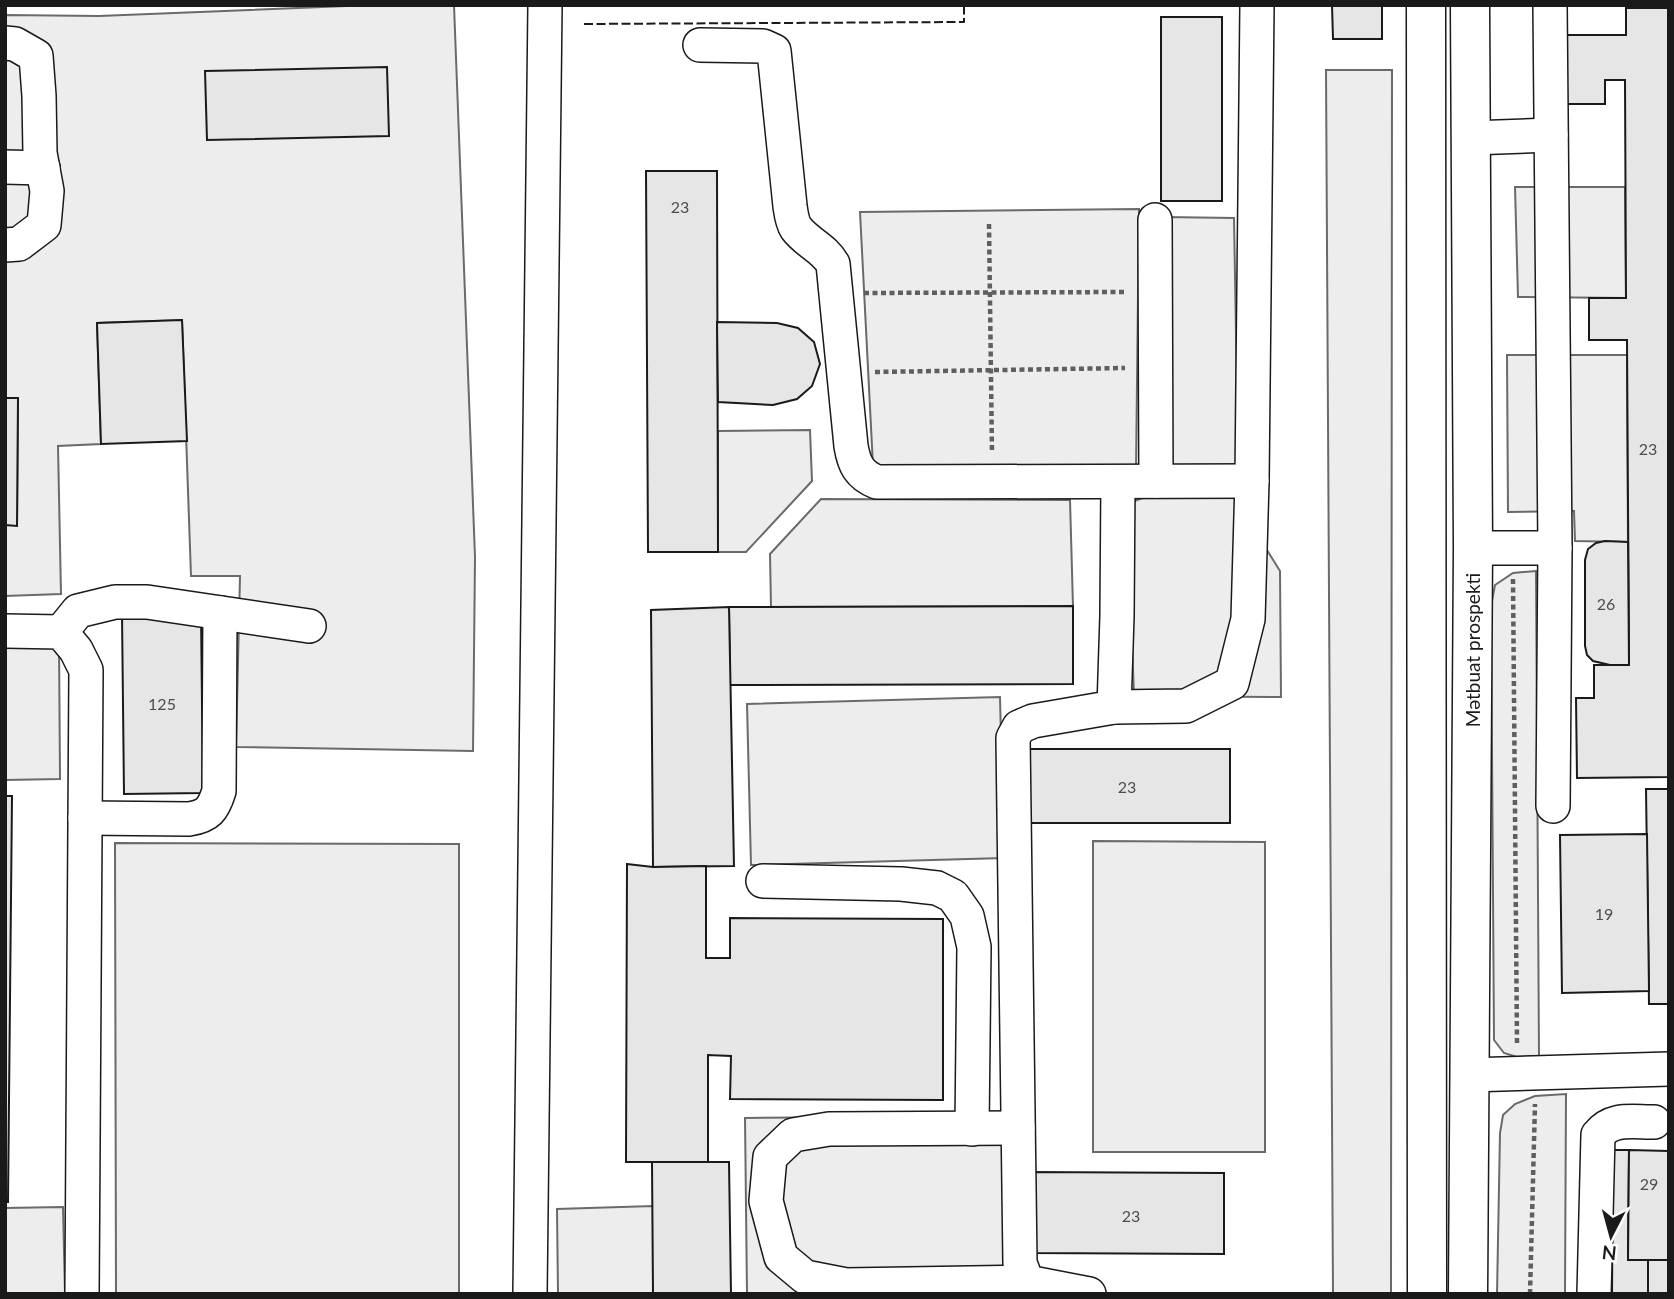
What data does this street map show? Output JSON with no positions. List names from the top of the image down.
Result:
{
  "streets": {
    "main road": ["Mətbuat prospekti"]
  },
  "house_numbers": [
    "23",
    "23",
    "26",
    "125",
    "23",
    "19",
    "29",
    "23"
  ],
  "north": "bottom"
}
